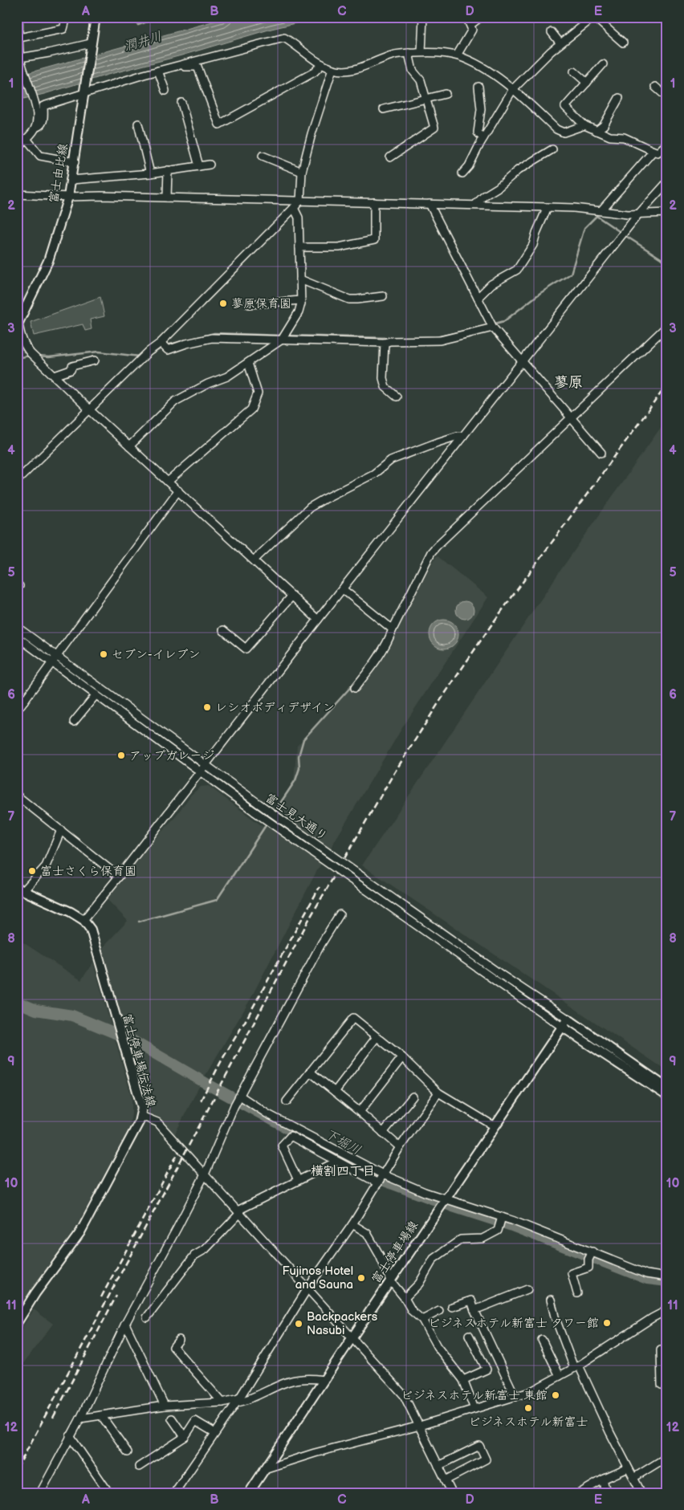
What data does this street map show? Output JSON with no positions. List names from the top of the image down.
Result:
{
  "streets": {
    "main road": ["富士由比線", "富士停車場伝法線", "富士停車場線"],
    "street": ["富士見大通り"]
  },
  "crossings": [
    ["富士見大通り", "富士停車場線"]
  ],
  "districts": ["蓼原", "横割四丁目"],
  "water": ["潤井川", "下堀川"],
  "places": [
    "蓼原保育園",
    "セブン-イレブン",
    "レシオボディデザイン",
    "アップガレージ",
    "富士さくら保育園",
    "Fujinos Hotel and Sauna",
    "ビジネスホテル新富士 タワー館",
    "Backpackers Nasubi",
    "ビジネスホテル新富士 東館",
    "ビジネスホテル新富士"
  ],
  "grid": {
    "columns": [
      "A",
      "B",
      "C",
      "D",
      "E"
    ],
    "rows": [
      "1",
      "2",
      "3",
      "4",
      "5",
      "6",
      "7",
      "8",
      "9",
      "10",
      "11",
      "12"
    ]
  }
}
